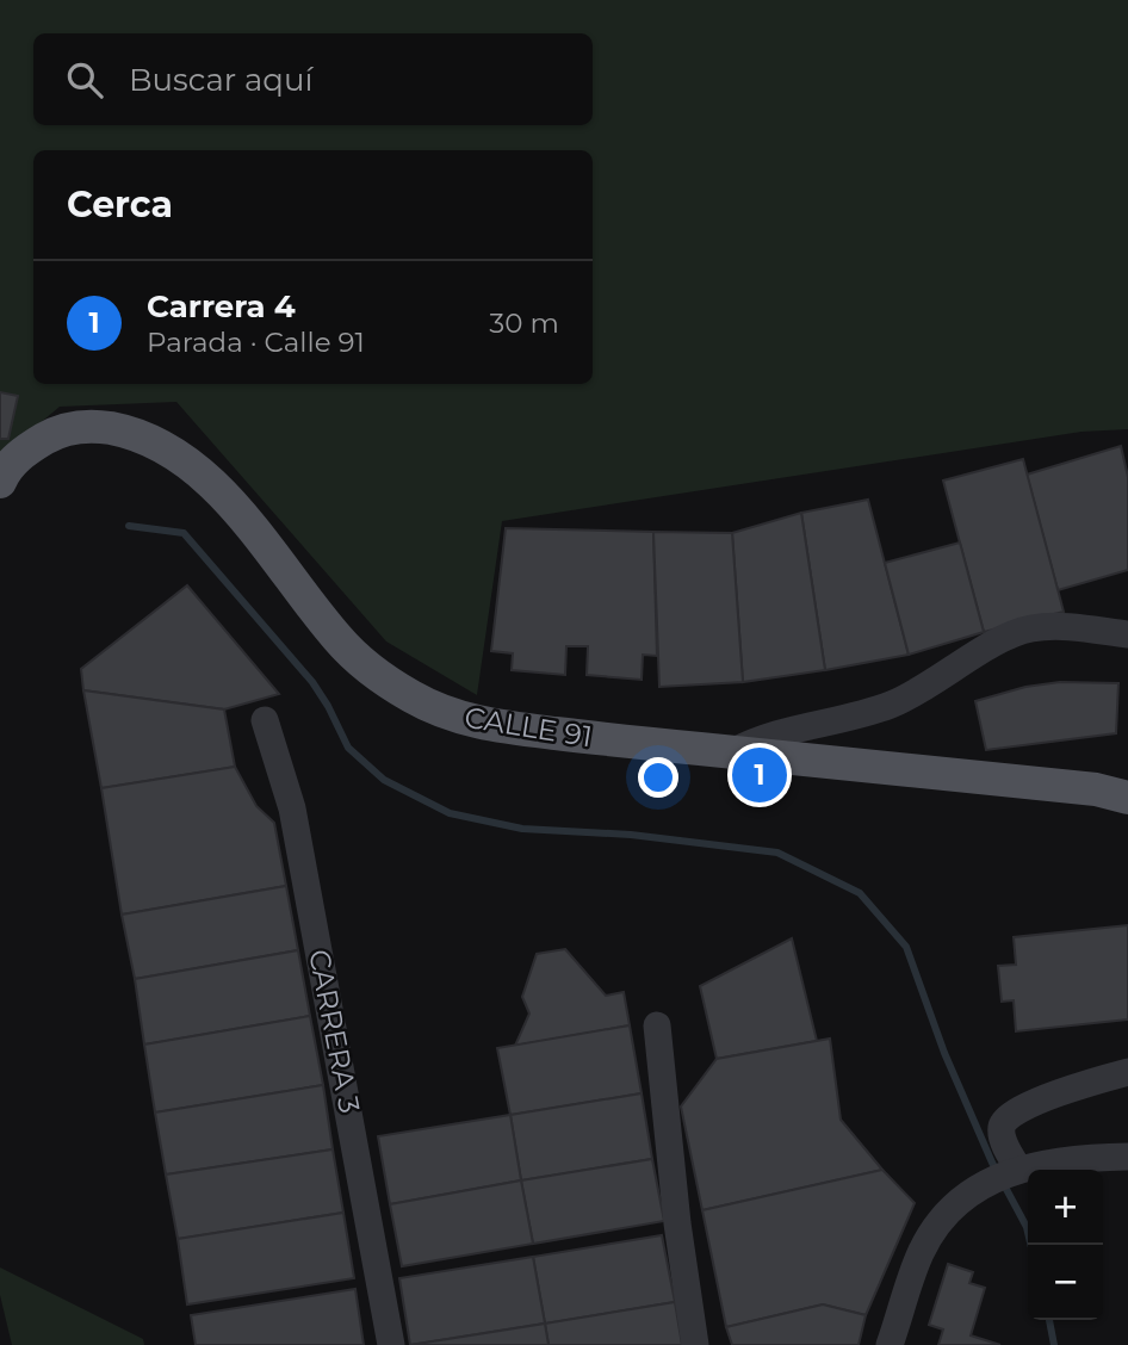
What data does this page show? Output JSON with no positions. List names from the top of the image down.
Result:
{
  "streets": {
    "main road": ["CALLE 91"],
    "street": ["CARRERA 3"]
  },
  "page": {
    "search": "Buscar aquí",
    "heading": "Cerca",
    "list": [
      {
        "mark": "1",
        "name": "Carrera 4",
        "note": "Parada · Calle 91",
        "value": "30 m"
      }
    ],
    "pins": "1",
    "map_buttons": ["+", "−"]
  }
}
